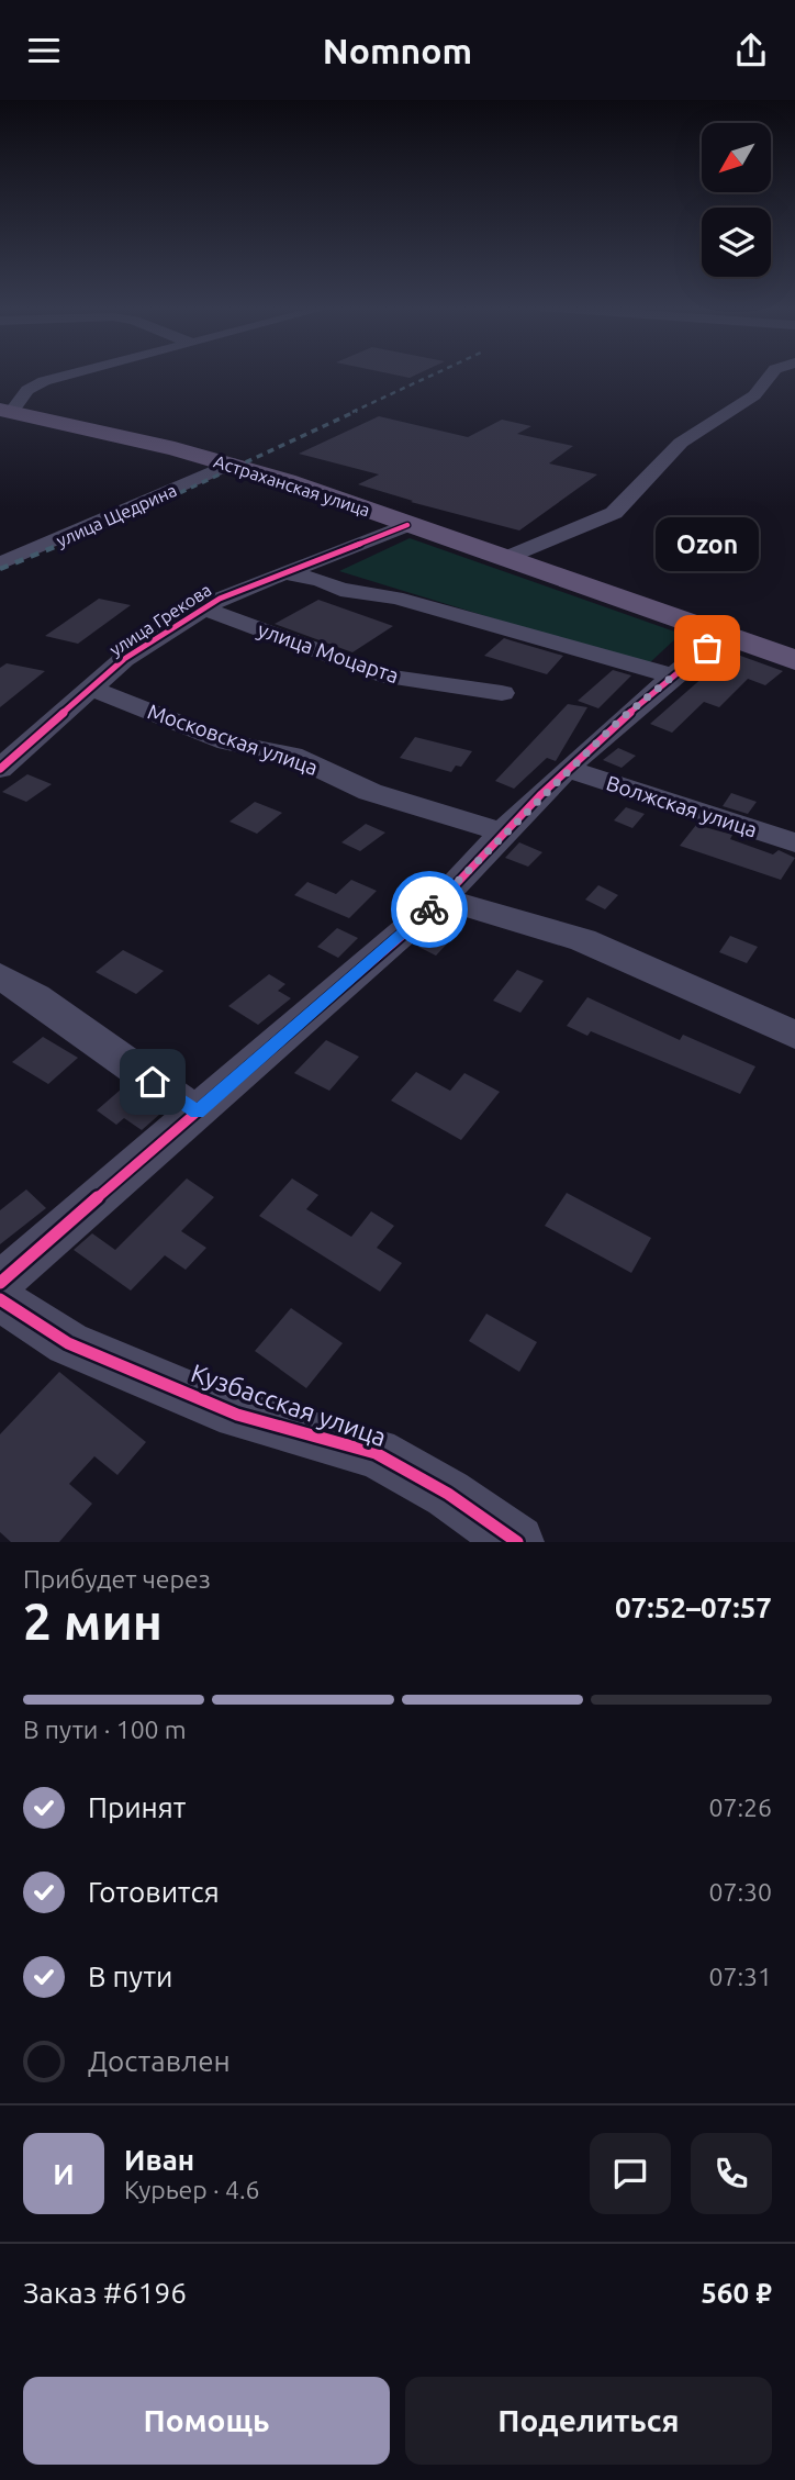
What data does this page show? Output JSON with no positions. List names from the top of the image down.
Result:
{
  "streets": {
    "main road": ["Астраханская улица"],
    "street": [
      "улица Щедрина",
      "улица Грекова",
      "улица Моцарта",
      "Московская улица",
      "Волжская улица",
      "Кузбасская улица"
    ]
  },
  "crossings": [
    ["Астраханская улица", "улица Щедрина"],
    ["Астраханская улица", "улица Грекова"],
    ["улица Грекова", "улица Моцарта"],
    ["улица Грекова", "Московская улица"]
  ],
  "places": ["Ozon"],
  "north": "bottom left",
  "page": {
    "header": "Nomnom",
    "bubble": "Ozon",
    "heading": ["2 мин", "Прибудет через", "07:52–07:57"],
    "panel": [
      "Иван",
      "Курьер · 4.6",
      "Заказ #6196",
      "560 ₽"
    ],
    "bar": "В пути · 100 m",
    "list": [
      ["Принят", "07:26"],
      ["Готовится", "07:30"],
      ["В пути", "07:31"],
      "Доставлен"
    ],
    "round": "И",
    "buttons": ["Помощь", "Поделиться"]
  }
}
